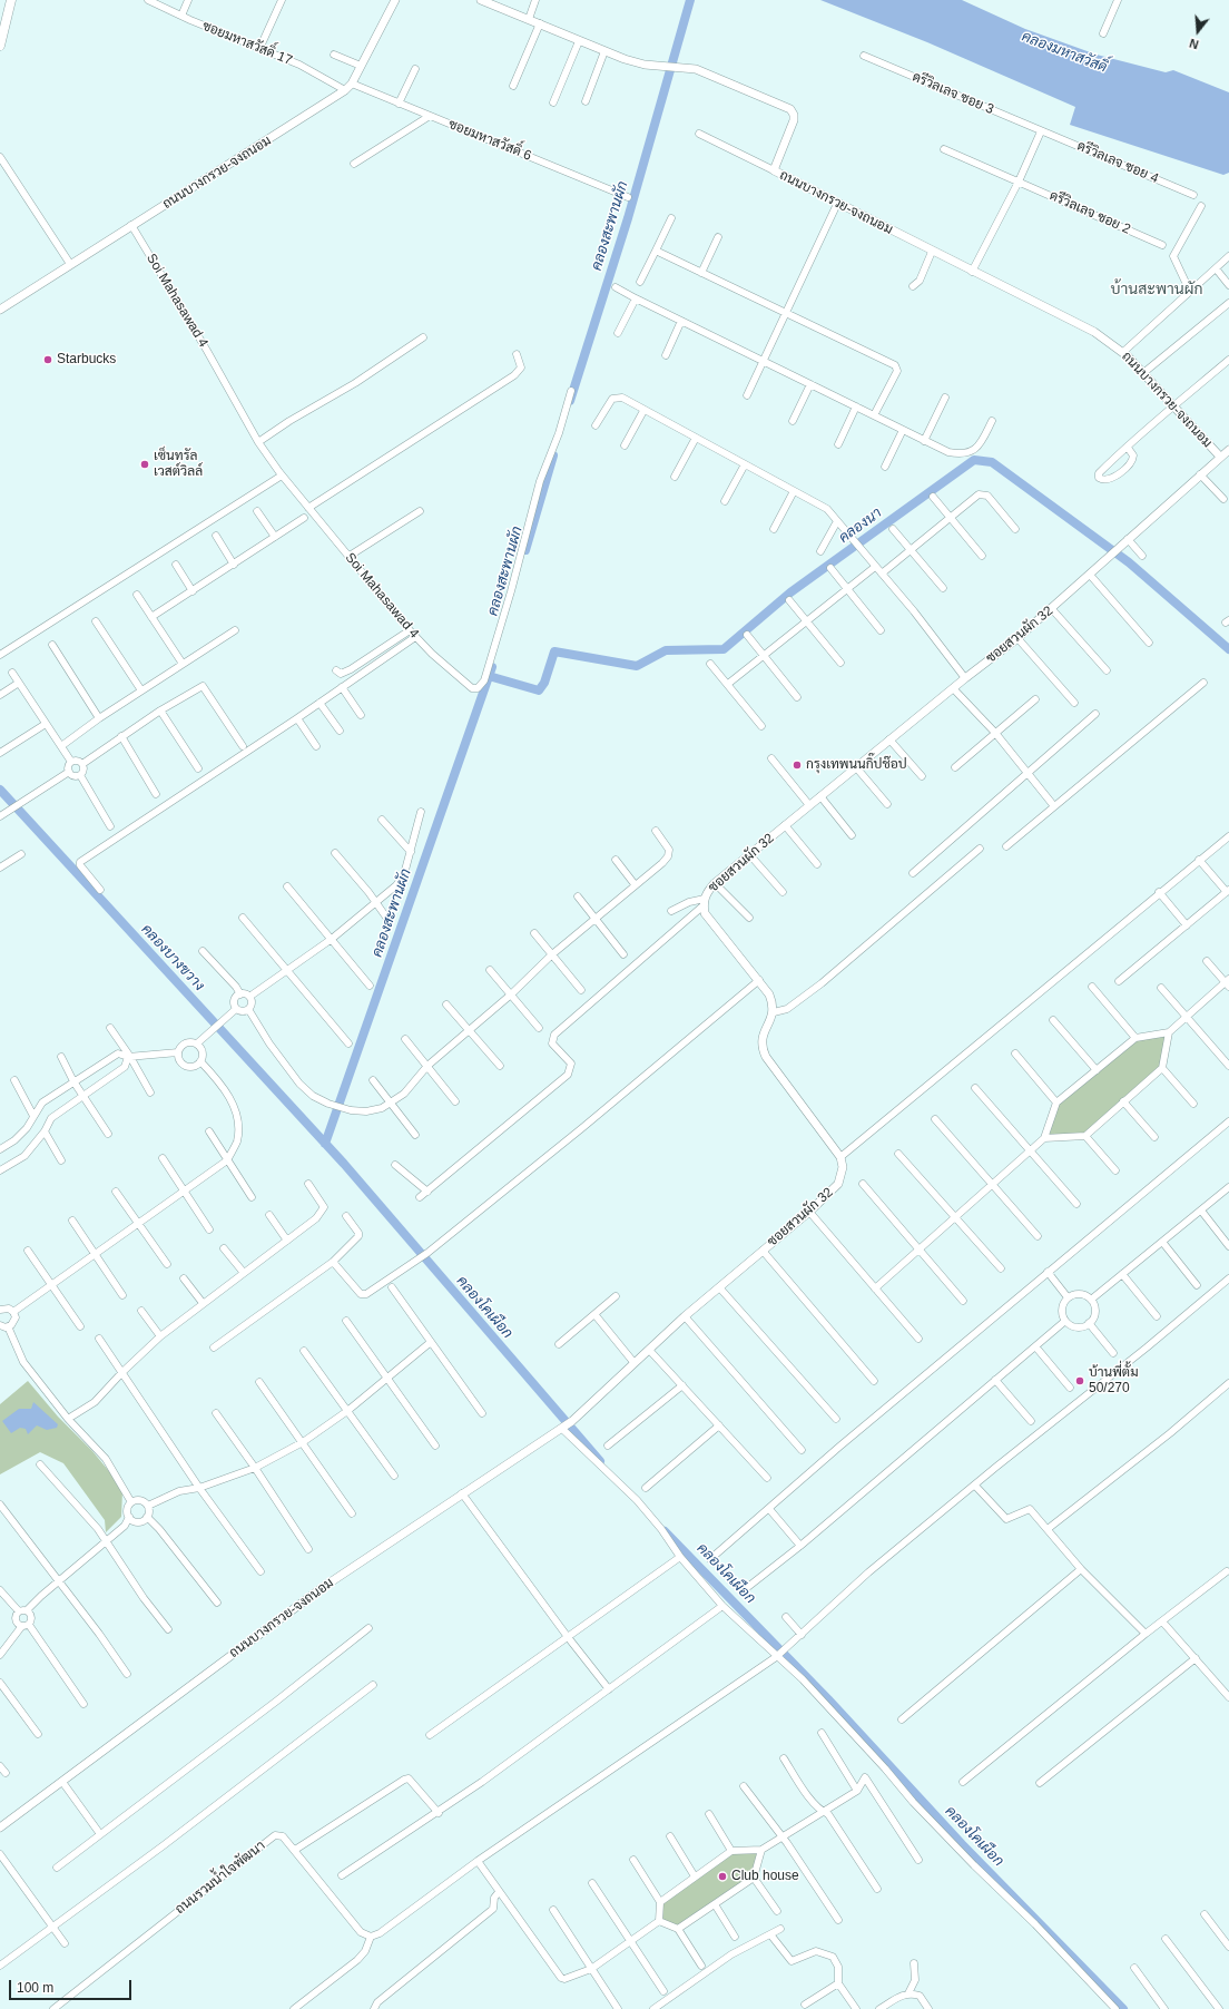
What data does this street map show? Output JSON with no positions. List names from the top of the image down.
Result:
{
  "streets": {
    "street": [
      "ซอยมหาสวัสดิ์ 17",
      "ดรีวิลเลจ ซอย 3",
      "ซอยมหาสวัสดิ์ 6",
      "ดรีวิลเลจ ซอย 4",
      "ถนนบางกรวย-จงถนอม",
      "ดรีวิลเลจ ซอย 2",
      "Soi Mahasawad 4",
      "ซอยสวนผัก 32",
      "ถนนรวมน้ำใจพัฒนา"
    ]
  },
  "crossings": [
    ["ซอยมหาสวัสดิ์ 17", "ถนนบางกรวย-จงถนอม"],
    ["ดรีวิลเลจ ซอย 3", "ดรีวิลเลจ ซอย 4"],
    ["ซอยมหาสวัสดิ์ 6", "ถนนบางกรวย-จงถนอม"],
    ["ถนนบางกรวย-จงถนอม", "Soi Mahasawad 4"],
    ["ถนนบางกรวย-จงถนอม", "ซอยสวนผัก 32"]
  ],
  "districts": ["บ้านสะพานผัก"],
  "water": [
    "คลองมหาสวัสดิ์",
    "คลองสะพานผัก",
    "คลองนา",
    "คลองบางขวาง",
    "คลองโคเผือก"
  ],
  "places": [
    "Starbucks",
    "เซ็นทรัล เวสต์วิลล์",
    "กรุงเทพนนกิ๊ปช๊อป",
    "บ้านพี่ตั้ม 50/270",
    "Club house"
  ],
  "scale_bar": "100 m",
  "north": "bottom"
}
